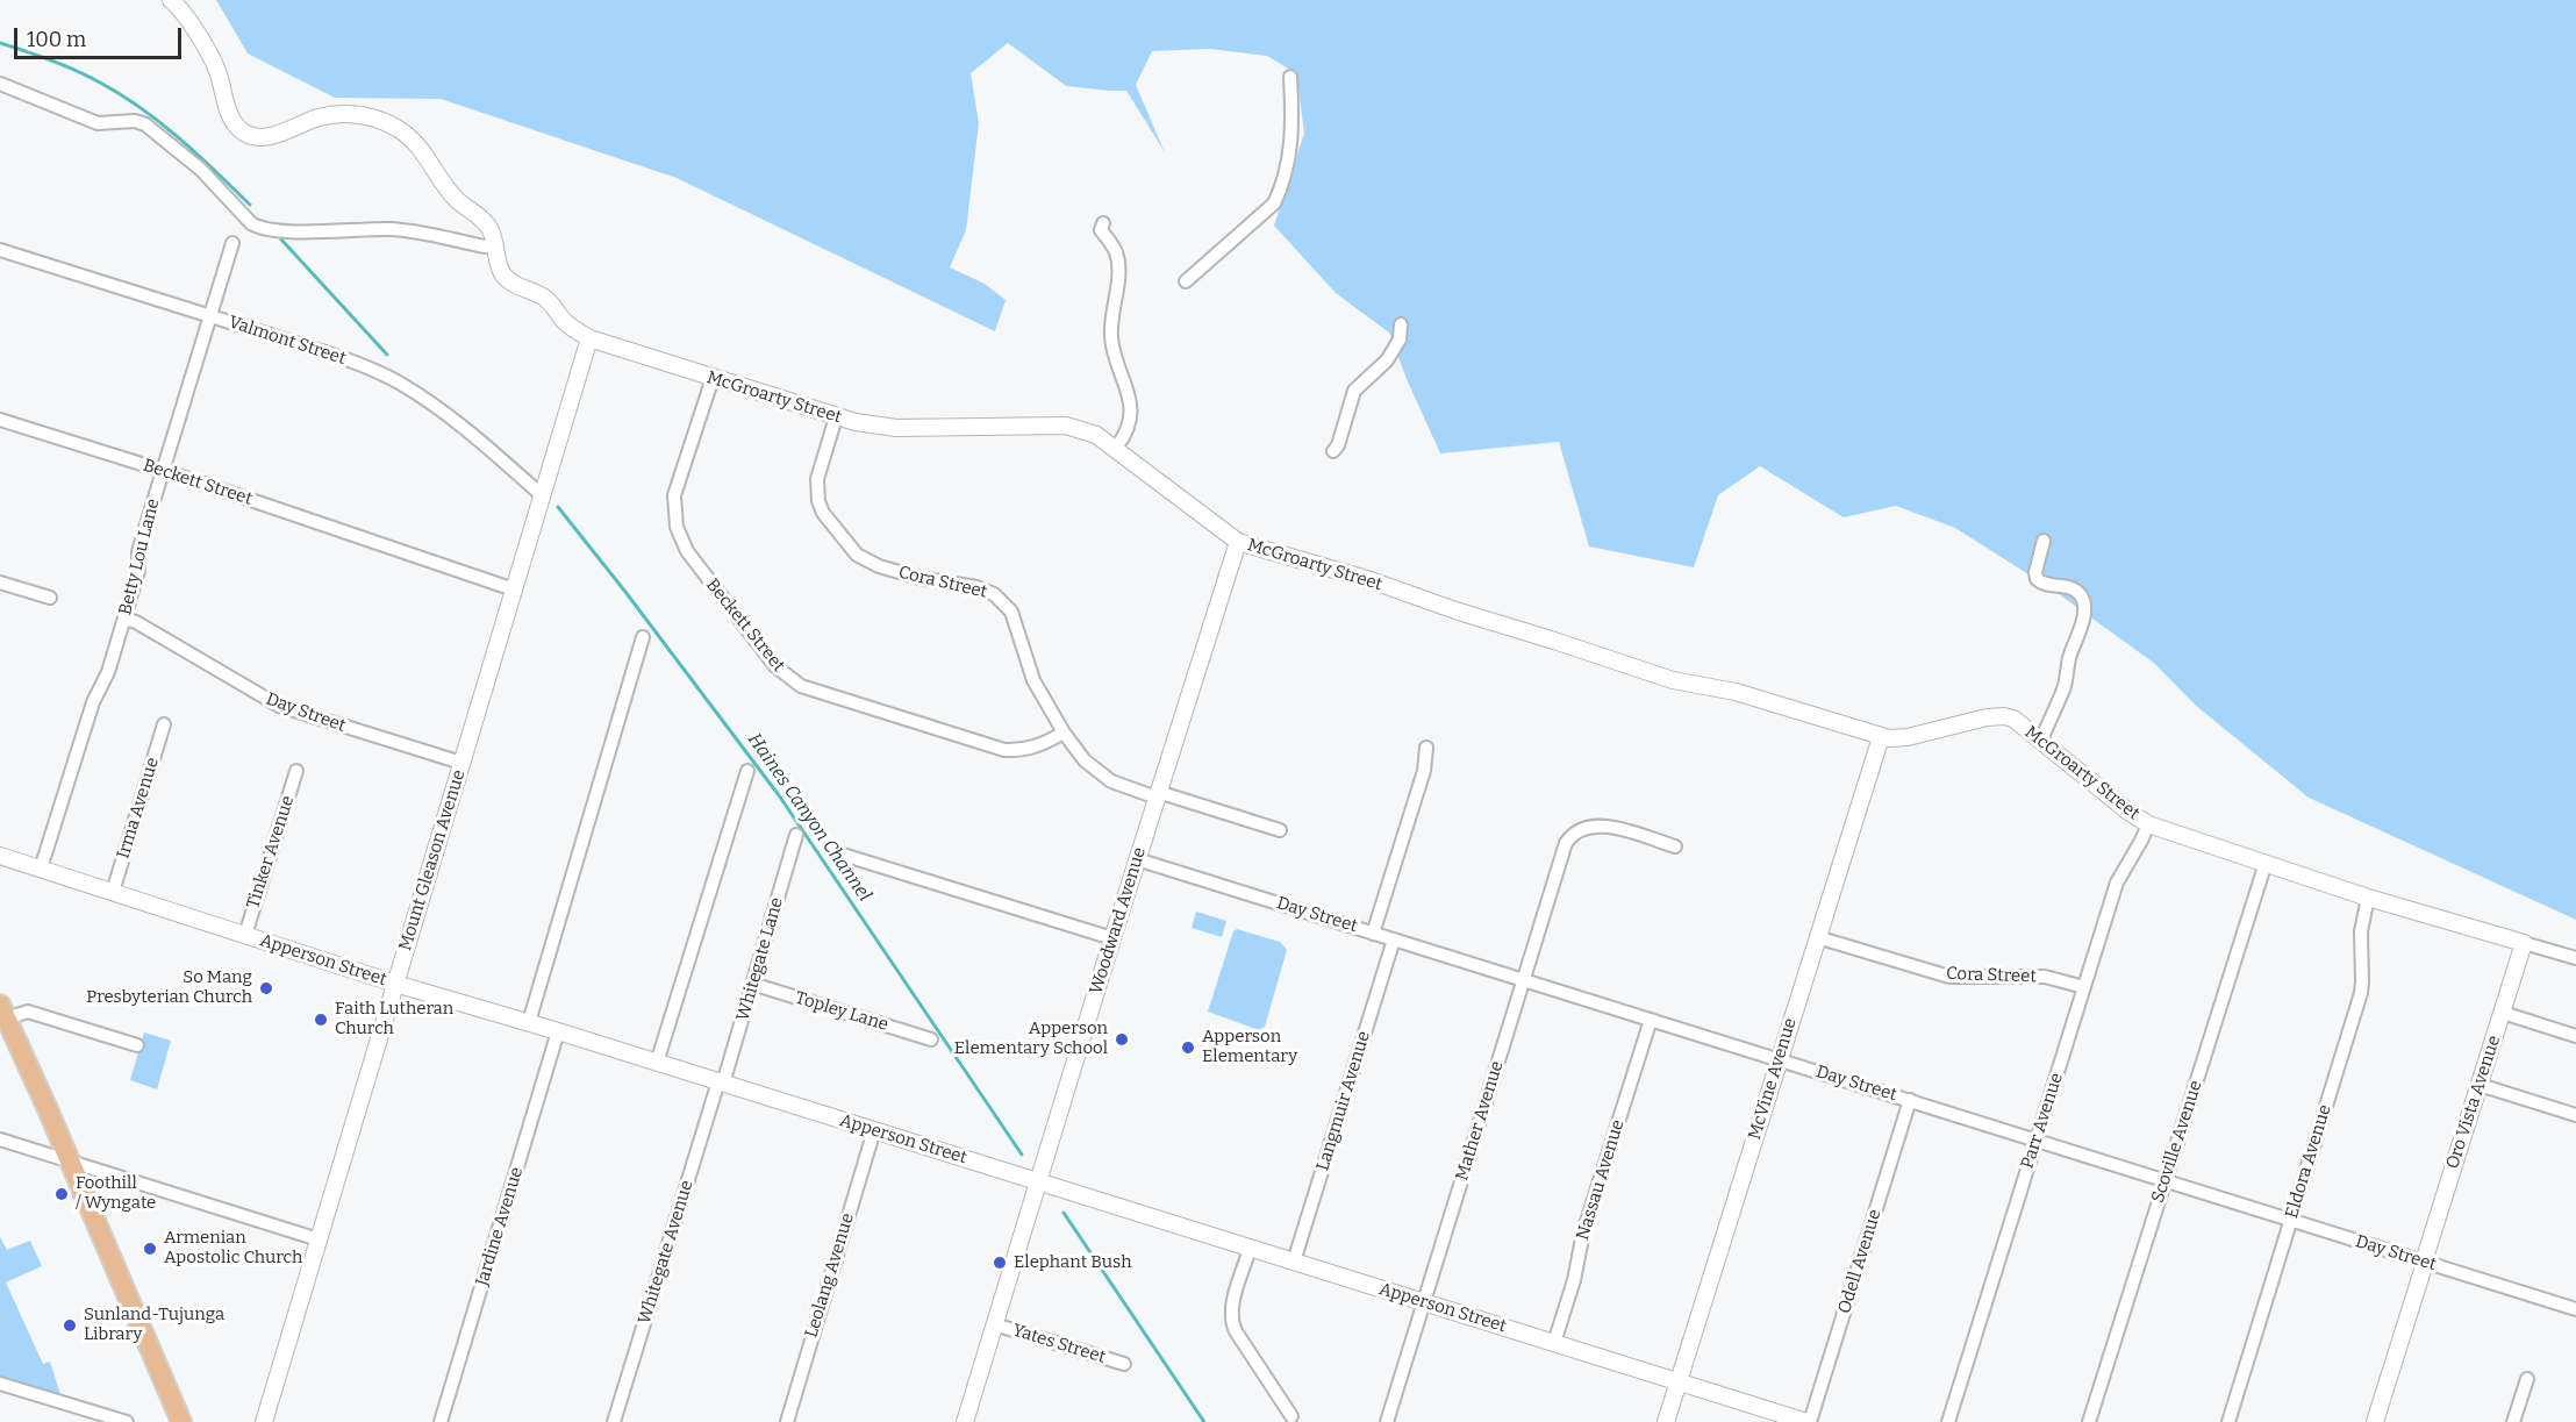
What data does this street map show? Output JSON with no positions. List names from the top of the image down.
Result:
{
  "streets": {
    "street": [
      "Valmont Street",
      "McGroarty Street",
      "Beckett Street",
      "Betty Lou Lane",
      "Cora Street",
      "Day Street",
      "Irma Avenue",
      "Tinker Avenue",
      "Mount Gleason Avenue",
      "Woodward Avenue",
      "Whitegate Lane",
      "Apperson Street",
      "Topley Lane",
      "McVine Avenue",
      "Langmuir Avenue",
      "Oro Vista Avenue",
      "Mather Avenue",
      "Parr Avenue",
      "Scoville Avenue",
      "Eldora Avenue",
      "Nassau Avenue",
      "Jardine Avenue",
      "Whitegate Avenue",
      "Odell Avenue",
      "Leolang Avenue",
      "Yates Street"
    ]
  },
  "crossings": [
    ["Valmont Street", "Betty Lou Lane"],
    ["Valmont Street", "Mount Gleason Avenue"],
    ["McGroarty Street", "Beckett Street"],
    ["McGroarty Street", "Cora Street"],
    ["McGroarty Street", "Mount Gleason Avenue"],
    ["McGroarty Street", "Woodward Avenue"],
    ["McGroarty Street", "McVine Avenue"],
    ["McGroarty Street", "Oro Vista Avenue"],
    ["McGroarty Street", "Parr Avenue"],
    ["McGroarty Street", "Scoville Avenue"],
    ["McGroarty Street", "Eldora Avenue"],
    ["Beckett Street", "Betty Lou Lane"],
    ["Beckett Street", "Cora Street"],
    ["Beckett Street", "Mount Gleason Avenue"],
    ["Betty Lou Lane", "Day Street"],
    ["Betty Lou Lane", "Apperson Street"],
    ["Cora Street", "Woodward Avenue"],
    ["Cora Street", "McVine Avenue"],
    ["Cora Street", "Parr Avenue"],
    ["Day Street", "Mount Gleason Avenue"],
    ["Day Street", "Woodward Avenue"],
    ["Day Street", "McVine Avenue"],
    ["Day Street", "Langmuir Avenue"],
    ["Day Street", "Oro Vista Avenue"],
    ["Day Street", "Mather Avenue"],
    ["Day Street", "Parr Avenue"],
    ["Day Street", "Scoville Avenue"],
    ["Day Street", "Eldora Avenue"],
    ["Day Street", "Nassau Avenue"],
    ["Day Street", "Odell Avenue"],
    ["Irma Avenue", "Apperson Street"],
    ["Tinker Avenue", "Apperson Street"],
    ["Mount Gleason Avenue", "Apperson Street"],
    ["Woodward Avenue", "Apperson Street"],
    ["Woodward Avenue", "Yates Street"],
    ["Whitegate Lane", "Apperson Street"],
    ["Whitegate Lane", "Topley Lane"],
    ["Whitegate Lane", "Whitegate Avenue"],
    ["Apperson Street", "McVine Avenue"],
    ["Apperson Street", "Langmuir Avenue"],
    ["Apperson Street", "Mather Avenue"],
    ["Apperson Street", "Nassau Avenue"],
    ["Apperson Street", "Jardine Avenue"],
    ["Apperson Street", "Whitegate Avenue"],
    ["Apperson Street", "Odell Avenue"],
    ["Apperson Street", "Leolang Avenue"]
  ],
  "water": ["Haines Canyon Channel"],
  "places": [
    "So Mang Presbyterian Church",
    "Faith Lutheran Church",
    "Apperson Elementary School",
    "Apperson Elementary",
    "Foothill / Wyngate",
    "Armenian Apostolic Church",
    "Elephant Bush",
    "Sunland-Tujunga Library"
  ],
  "scale_bar": "100 m"
}
